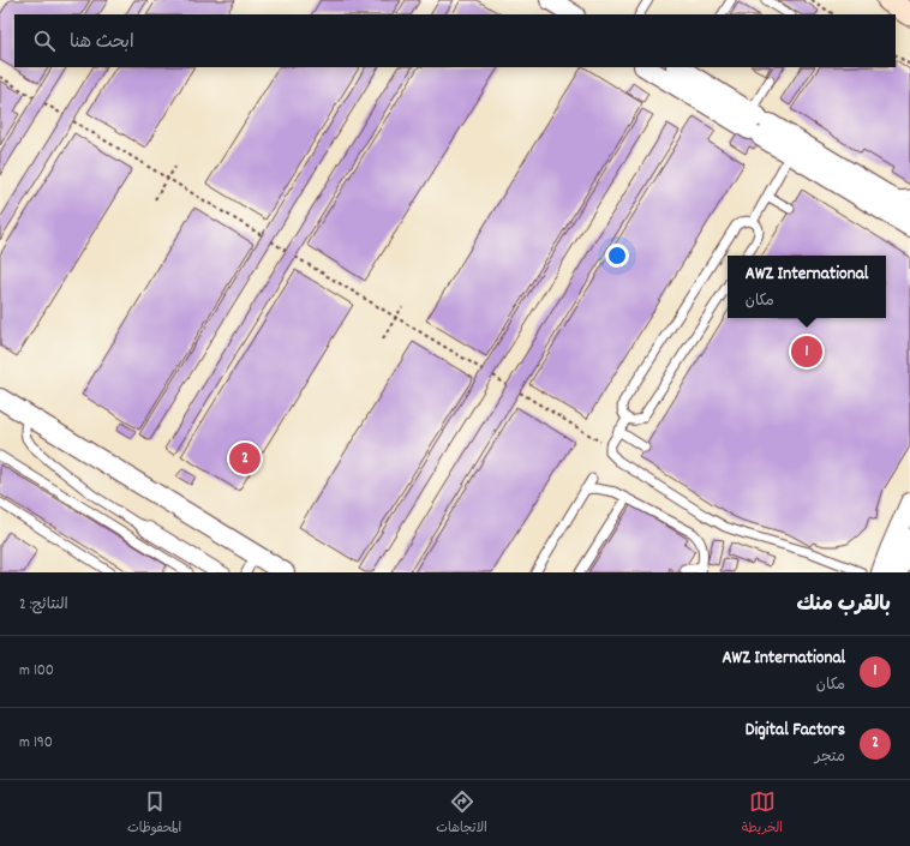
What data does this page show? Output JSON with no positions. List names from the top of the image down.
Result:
{
  "page": {
    "search": "ابحث هنا",
    "popup": ["AWZ International", "مكان"],
    "pins": ["1", "2"],
    "heading": ["بالقرب منك", "النتائج: 2"],
    "list": [
      {
        "mark": "1",
        "name": "AWZ International",
        "note": "مكان",
        "value": "100 m"
      },
      {
        "mark": "2",
        "name": "Digital Factors",
        "note": "متجر",
        "value": "190 m"
      }
    ],
    "nav": ["الخريطة", "الاتجاهات", "المحفوظات"]
  }
}
